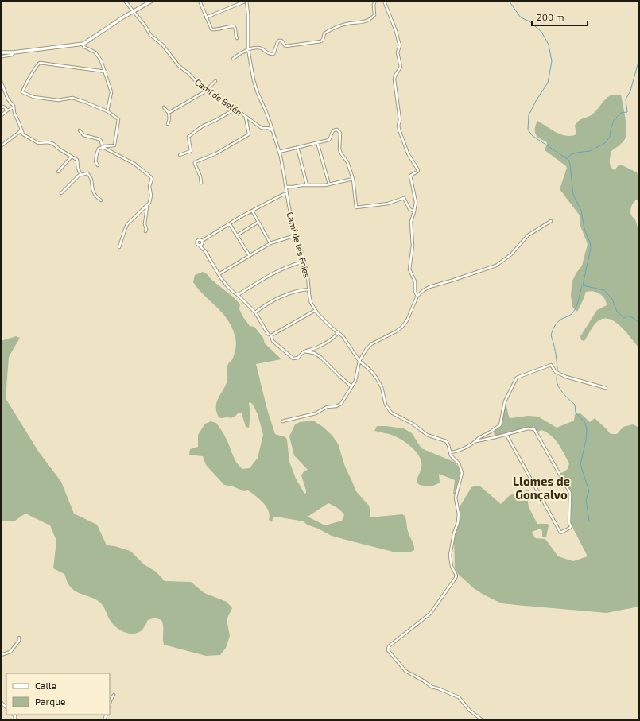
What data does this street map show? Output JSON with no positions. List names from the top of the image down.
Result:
{
  "streets": {
    "street": ["Camí de Belén", "Camí de les Foies"]
  },
  "crossings": [
    ["Camí de Belén", "Camí de les Foies"]
  ],
  "districts": ["Llomes de Gonçalvo"],
  "legend": ["Calle", "Parque"],
  "scale_bar": "200 m"
}
